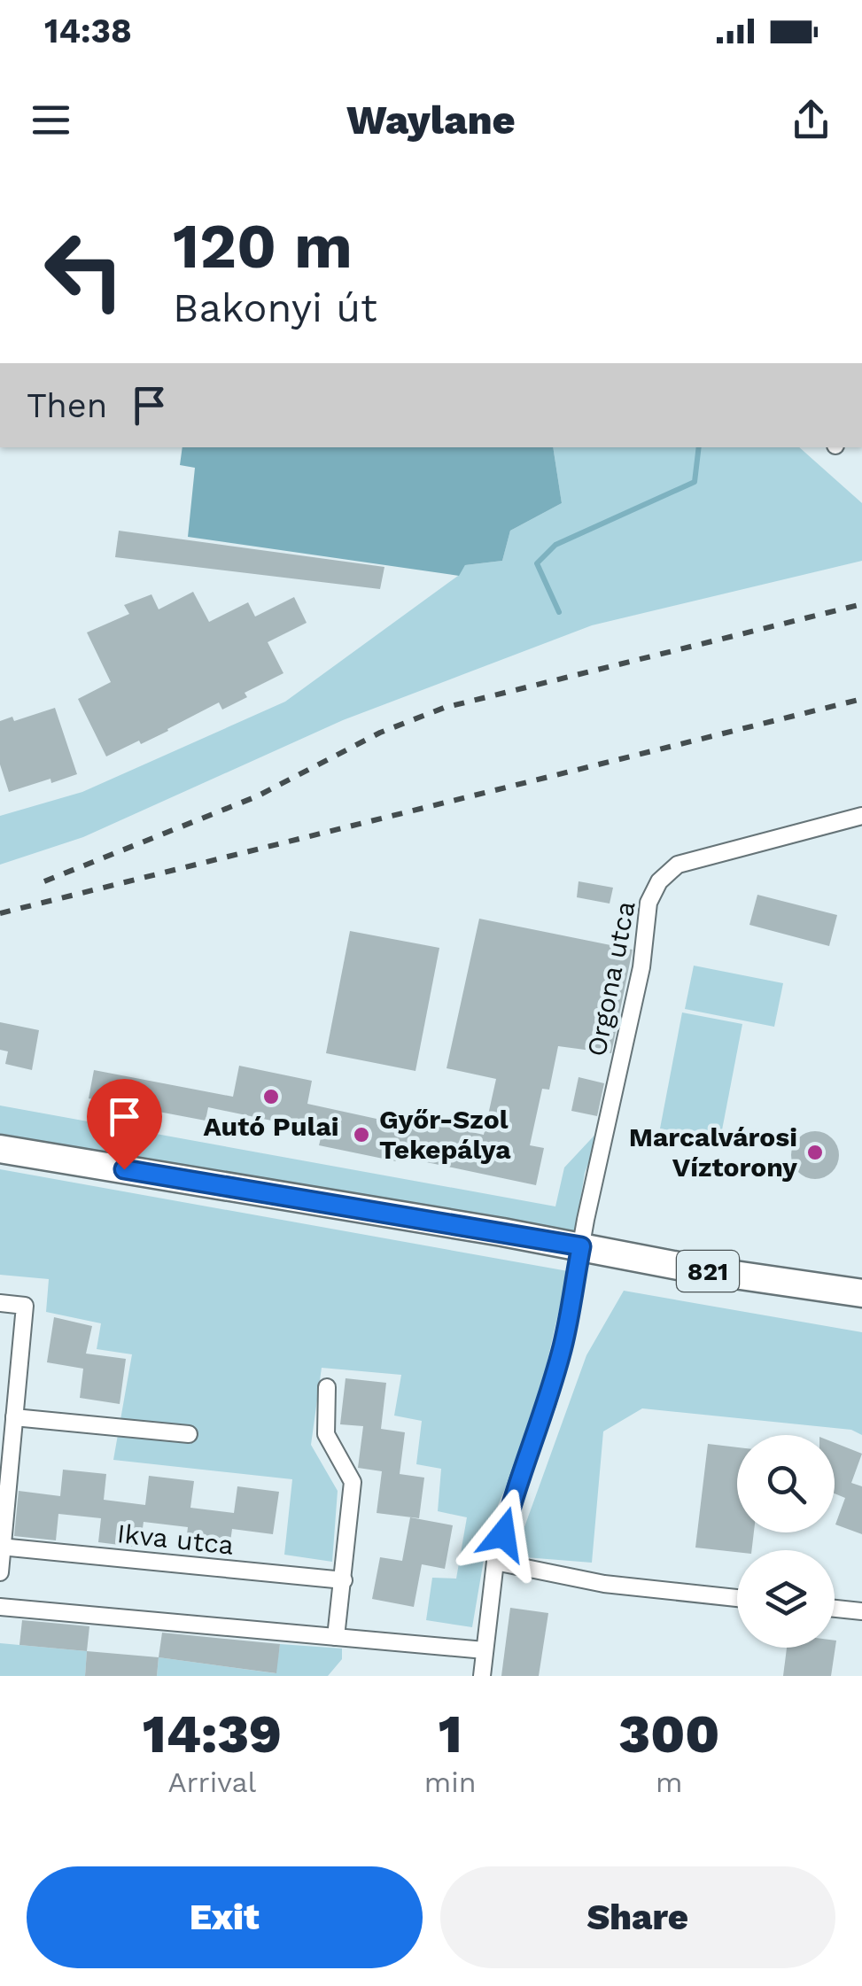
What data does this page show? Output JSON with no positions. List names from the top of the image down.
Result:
{
  "streets": {
    "main road": ["821"],
    "street": ["Orgona utca", "Ikva utca"]
  },
  "crossings": [
    ["Orgona utca", "821"]
  ],
  "places": ["Autó Pulai", "Győr-Szol Tekepálya", "Marcalvárosi Víztorony"],
  "page": {
    "status": "14:38",
    "header": "Waylane",
    "turn": ["120 m", "Bakonyi út"],
    "then": "Then",
    "eta": [
      "14:39",
      "Arrival",
      "1",
      "min",
      "300",
      "m"
    ],
    "buttons": ["Exit", "Share"]
  }
}
